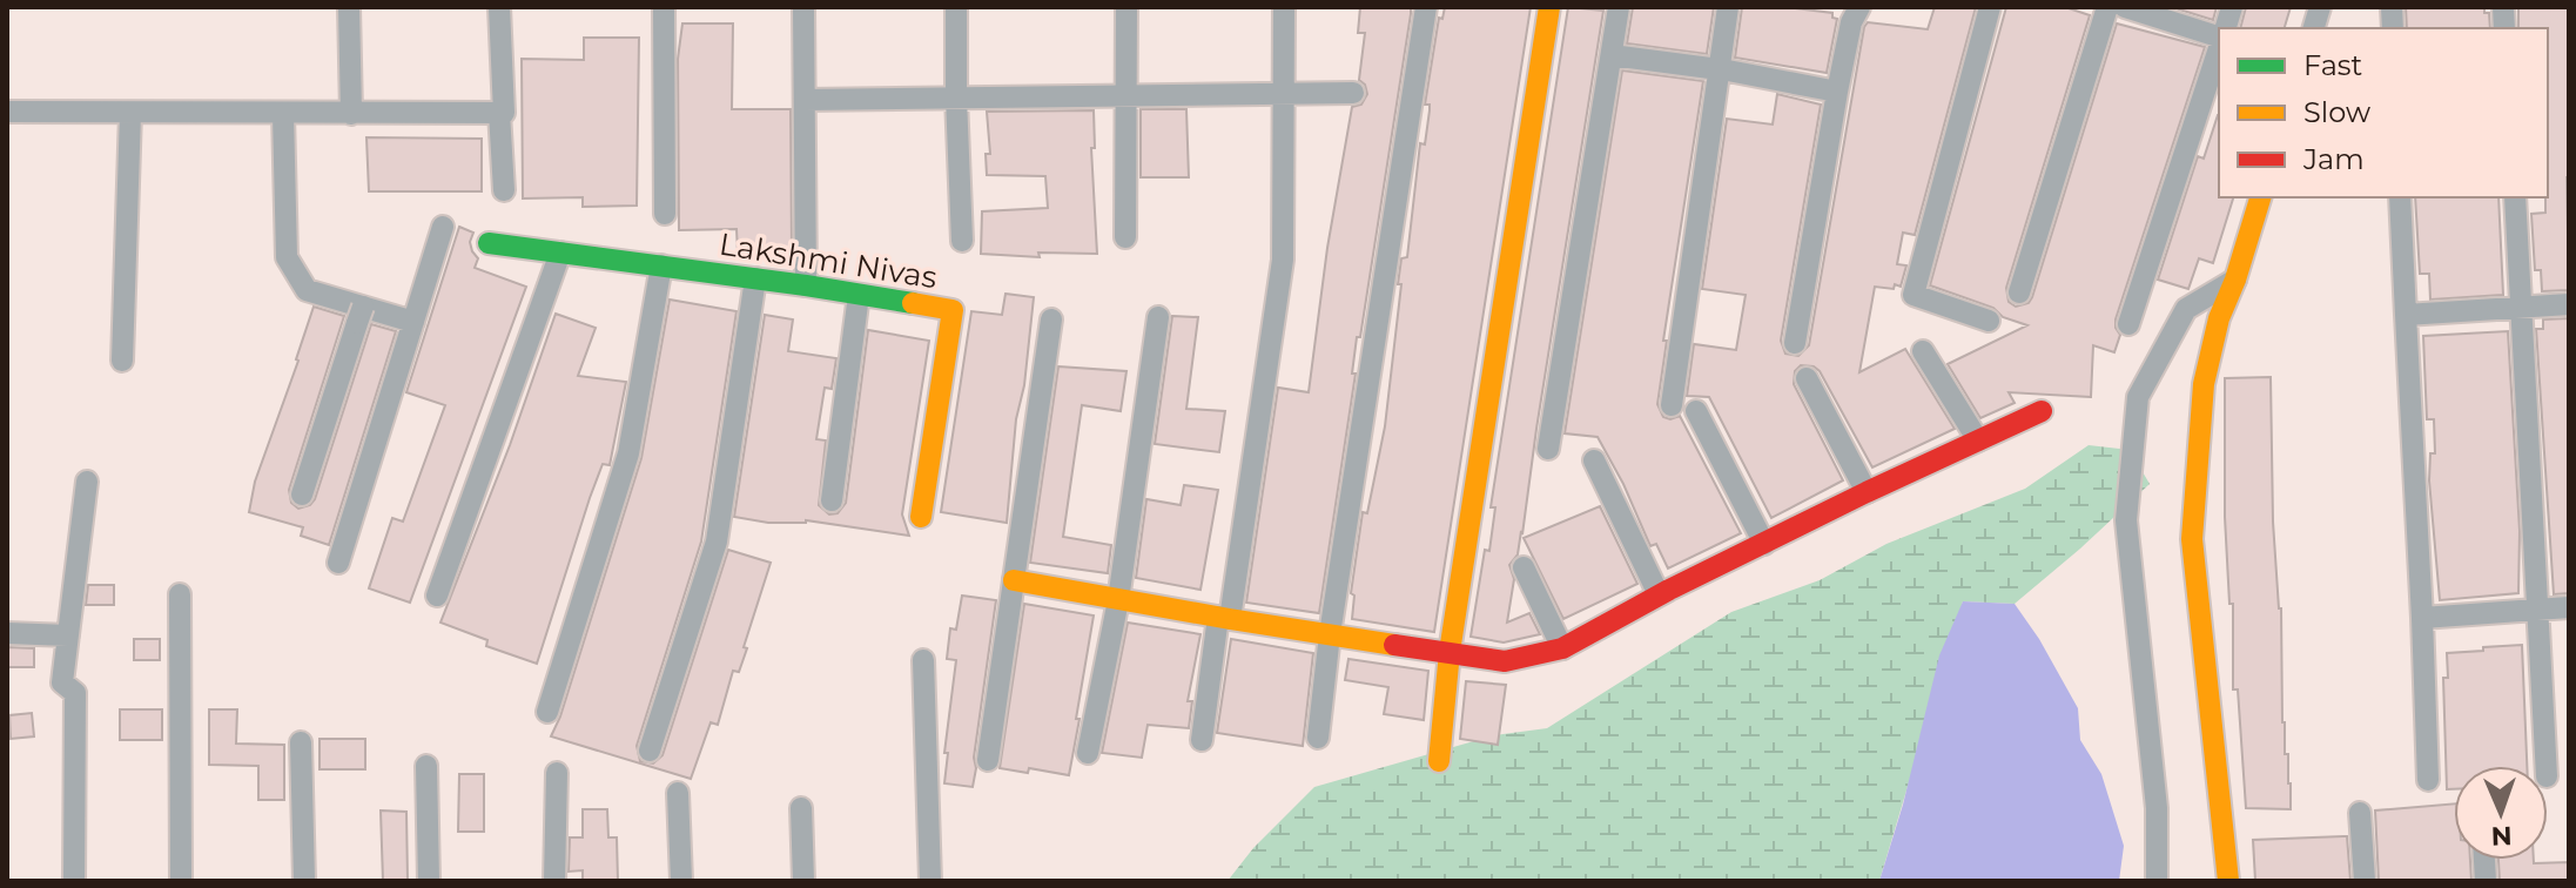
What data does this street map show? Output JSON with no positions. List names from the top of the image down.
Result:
{
  "streets": {
    "street": ["Lakshmi Nivas"]
  },
  "legend": ["Fast", "Slow", "Jam"],
  "north": "bottom"
}
